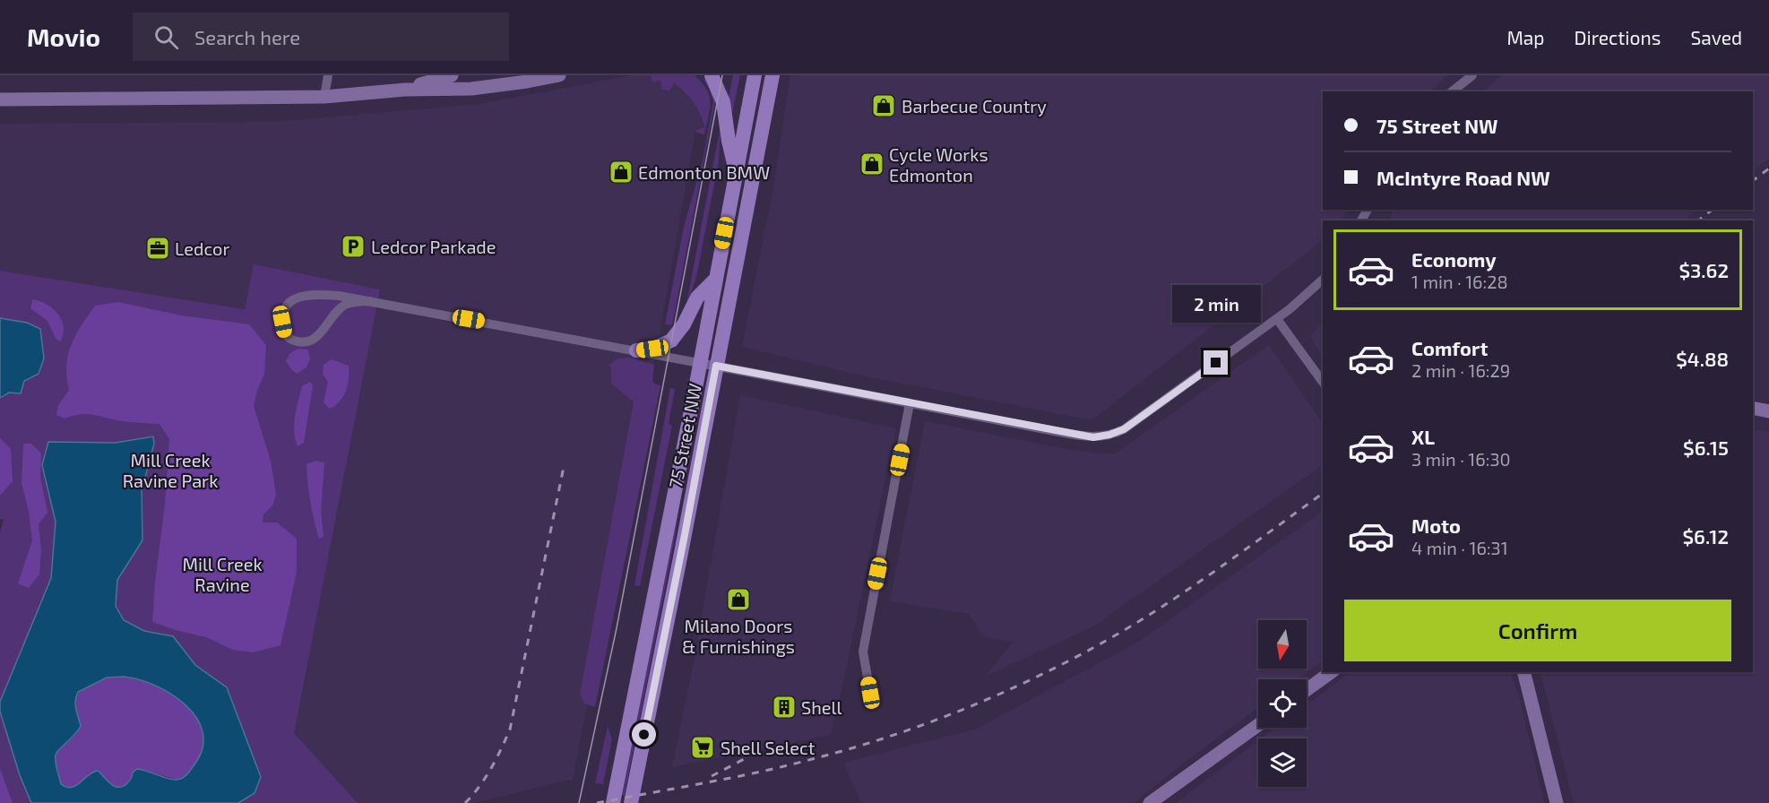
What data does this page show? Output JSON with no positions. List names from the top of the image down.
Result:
{
  "streets": {
    "main road": ["75 Street NW"]
  },
  "parks": ["Mill Creek Ravine Park", "Mill Creek Ravine"],
  "places": {
    "shop": [
      "Barbecue Country",
      "Cycle Works Edmonton",
      "Edmonton BMW",
      "Milano Doors & Furnishings"
    ],
    "parking": ["Ledcor Parkade"],
    "office": ["Ledcor"],
    "building": ["Shell"],
    "supermarket": ["Shell Select"]
  },
  "north": "bottom",
  "page": {
    "header": "Movio",
    "search": "Search here",
    "nav": ["Map", "Directions", "Saved"],
    "banner": ["75 Street NW", "McIntyre Road NW"],
    "list": [
      {
        "name": "Economy",
        "note": "1 min · 16:28",
        "value": "$3.62"
      },
      {
        "name": "Comfort",
        "note": "2 min · 16:29",
        "value": "$4.88"
      },
      {
        "name": "XL",
        "note": "3 min · 16:30",
        "value": "$6.15"
      },
      {
        "name": "Moto",
        "note": "4 min · 16:31",
        "value": "$6.12"
      }
    ],
    "bubble": "2 min",
    "buttons": "Confirm"
  }
}
